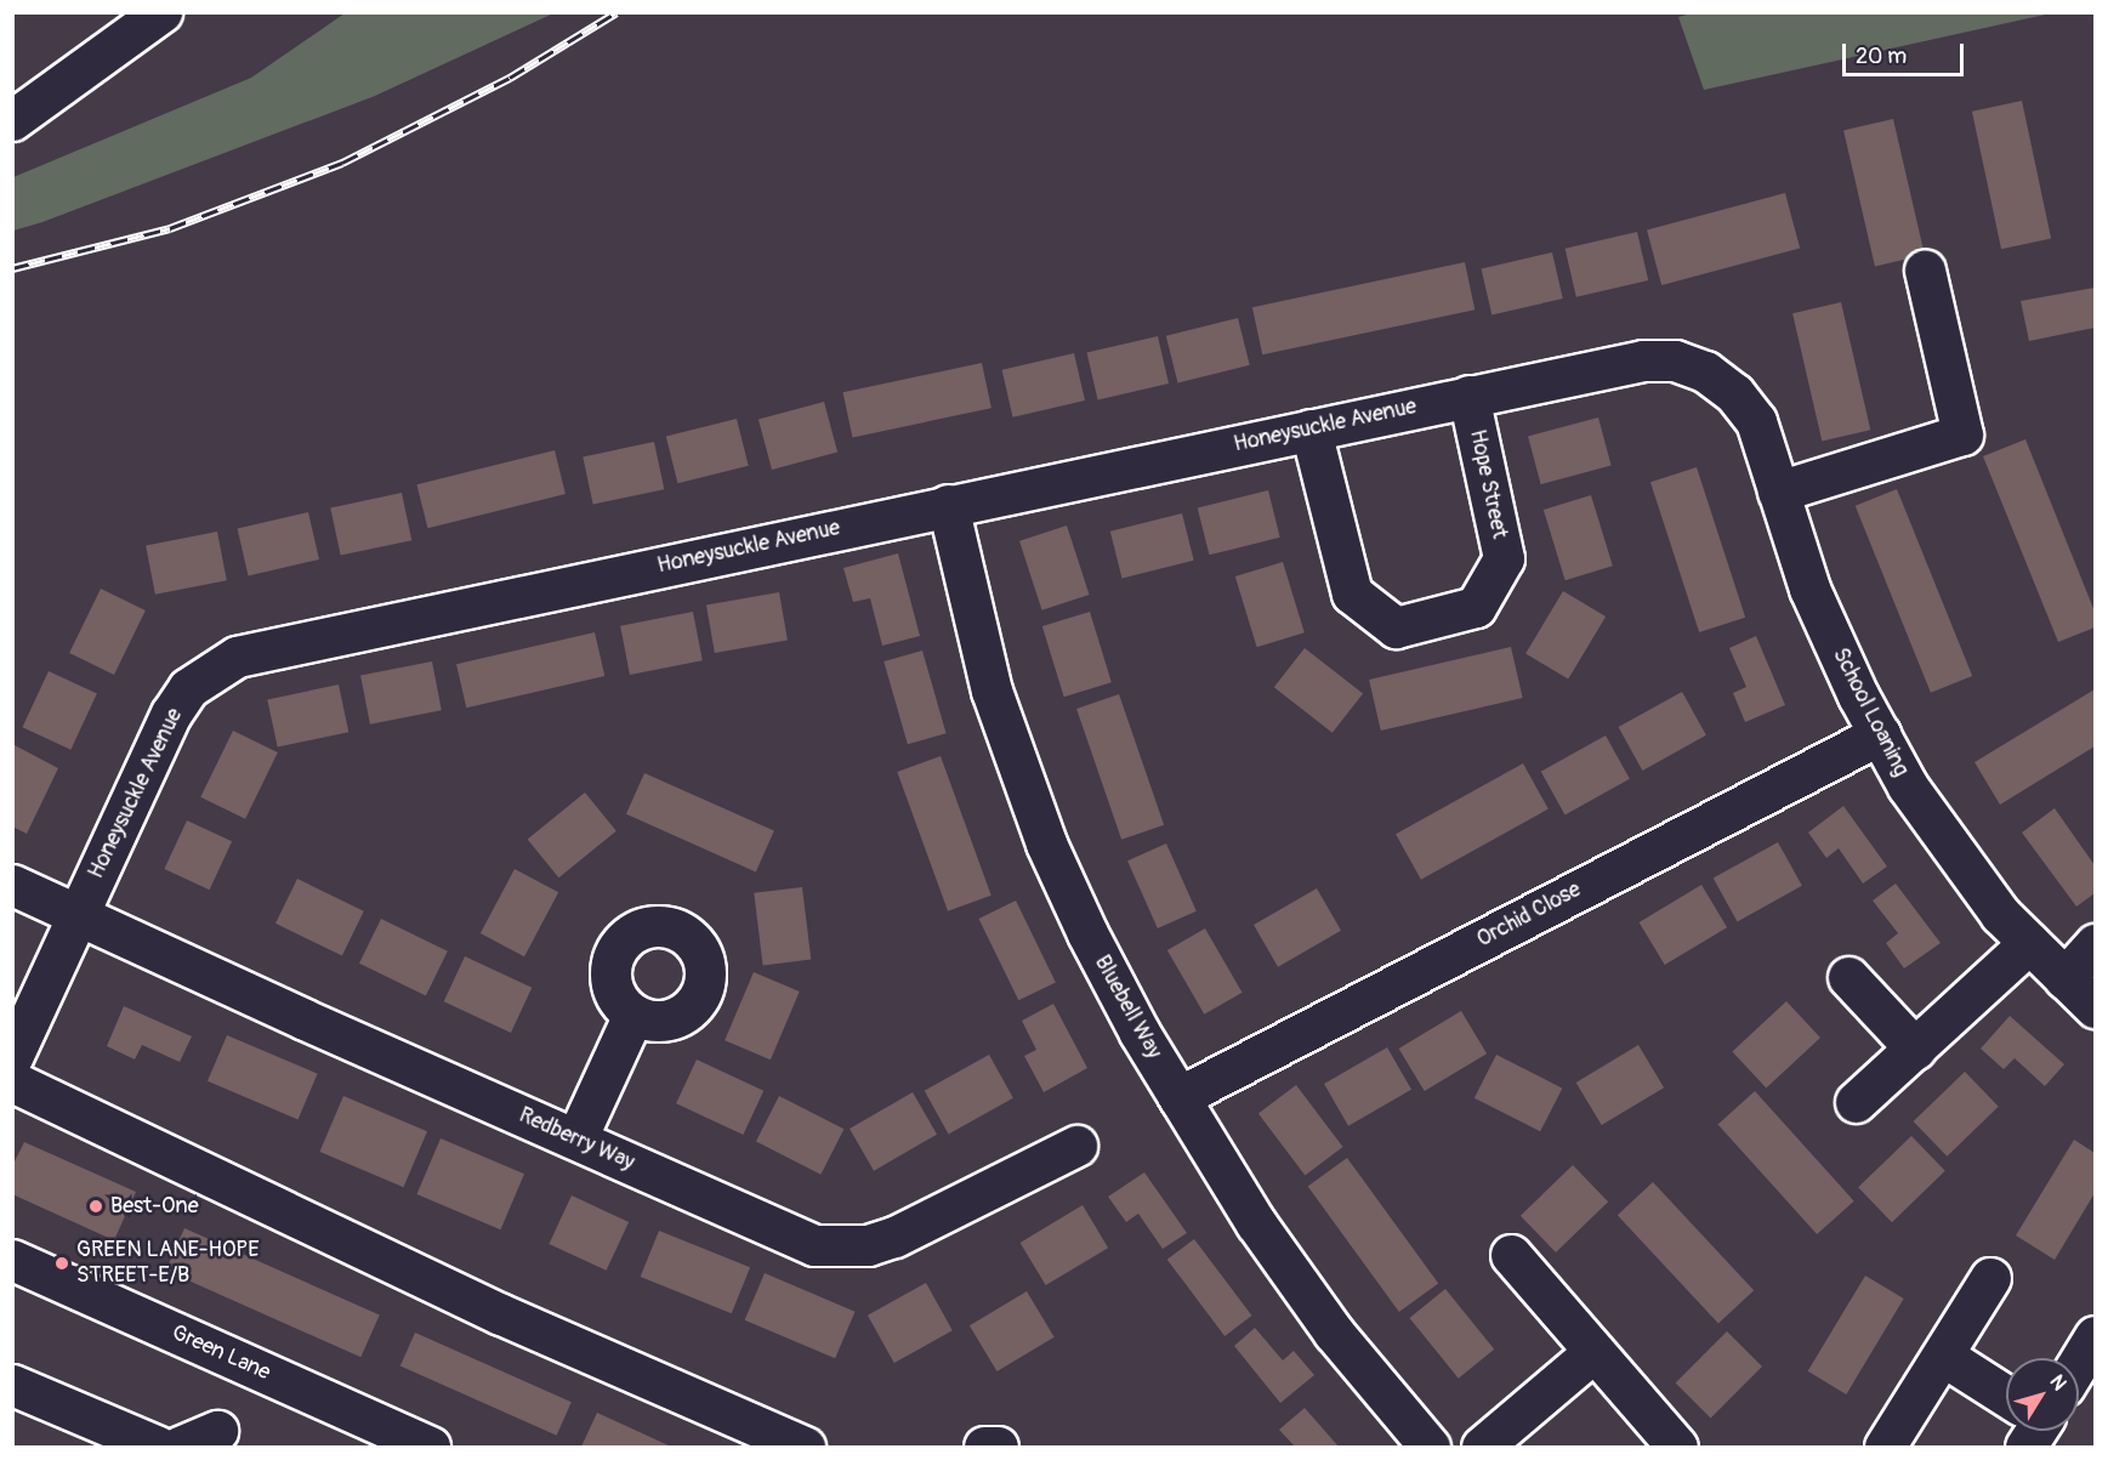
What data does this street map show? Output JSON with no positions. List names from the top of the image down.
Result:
{
  "streets": {
    "street": [
      "Honeysuckle Avenue",
      "Hope Street",
      "School Loaning",
      "Orchid Close",
      "Bluebell Way",
      "Redberry Way",
      "Green Lane"
    ]
  },
  "crossings": [
    ["Honeysuckle Avenue", "Hope Street"],
    ["Honeysuckle Avenue", "School Loaning"],
    ["Honeysuckle Avenue", "Bluebell Way"],
    ["Honeysuckle Avenue", "Redberry Way"],
    ["School Loaning", "Orchid Close"],
    ["Orchid Close", "Bluebell Way"]
  ],
  "places": ["Best-One", "GREEN LANE-HOPE STREET-E/B"],
  "scale_bar": "20 m",
  "north": "top right"
}
